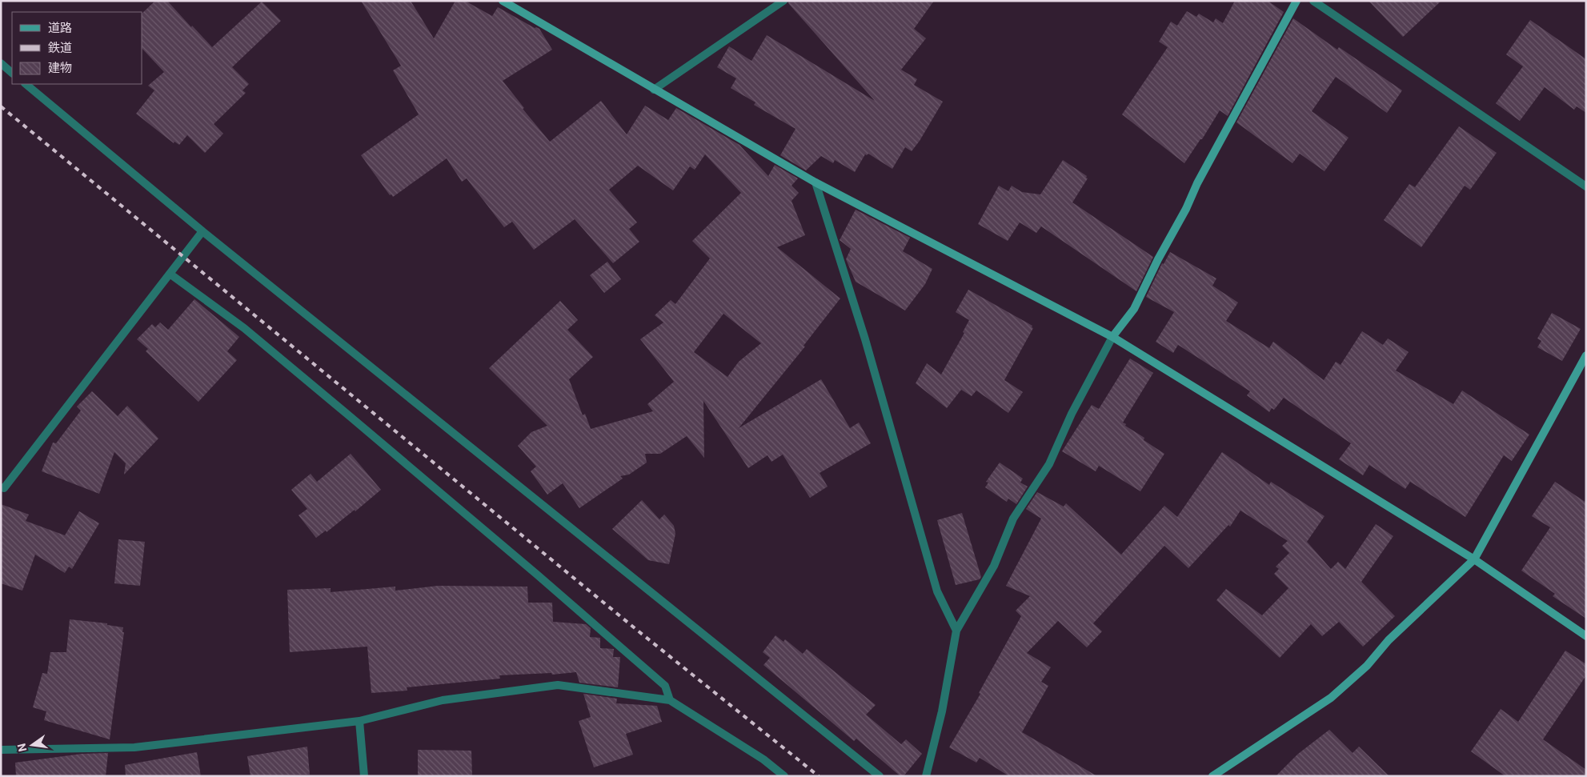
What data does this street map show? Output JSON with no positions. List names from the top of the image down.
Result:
{
  "legend": ["道路", "鉄道", "建物"],
  "north": "left"
}
